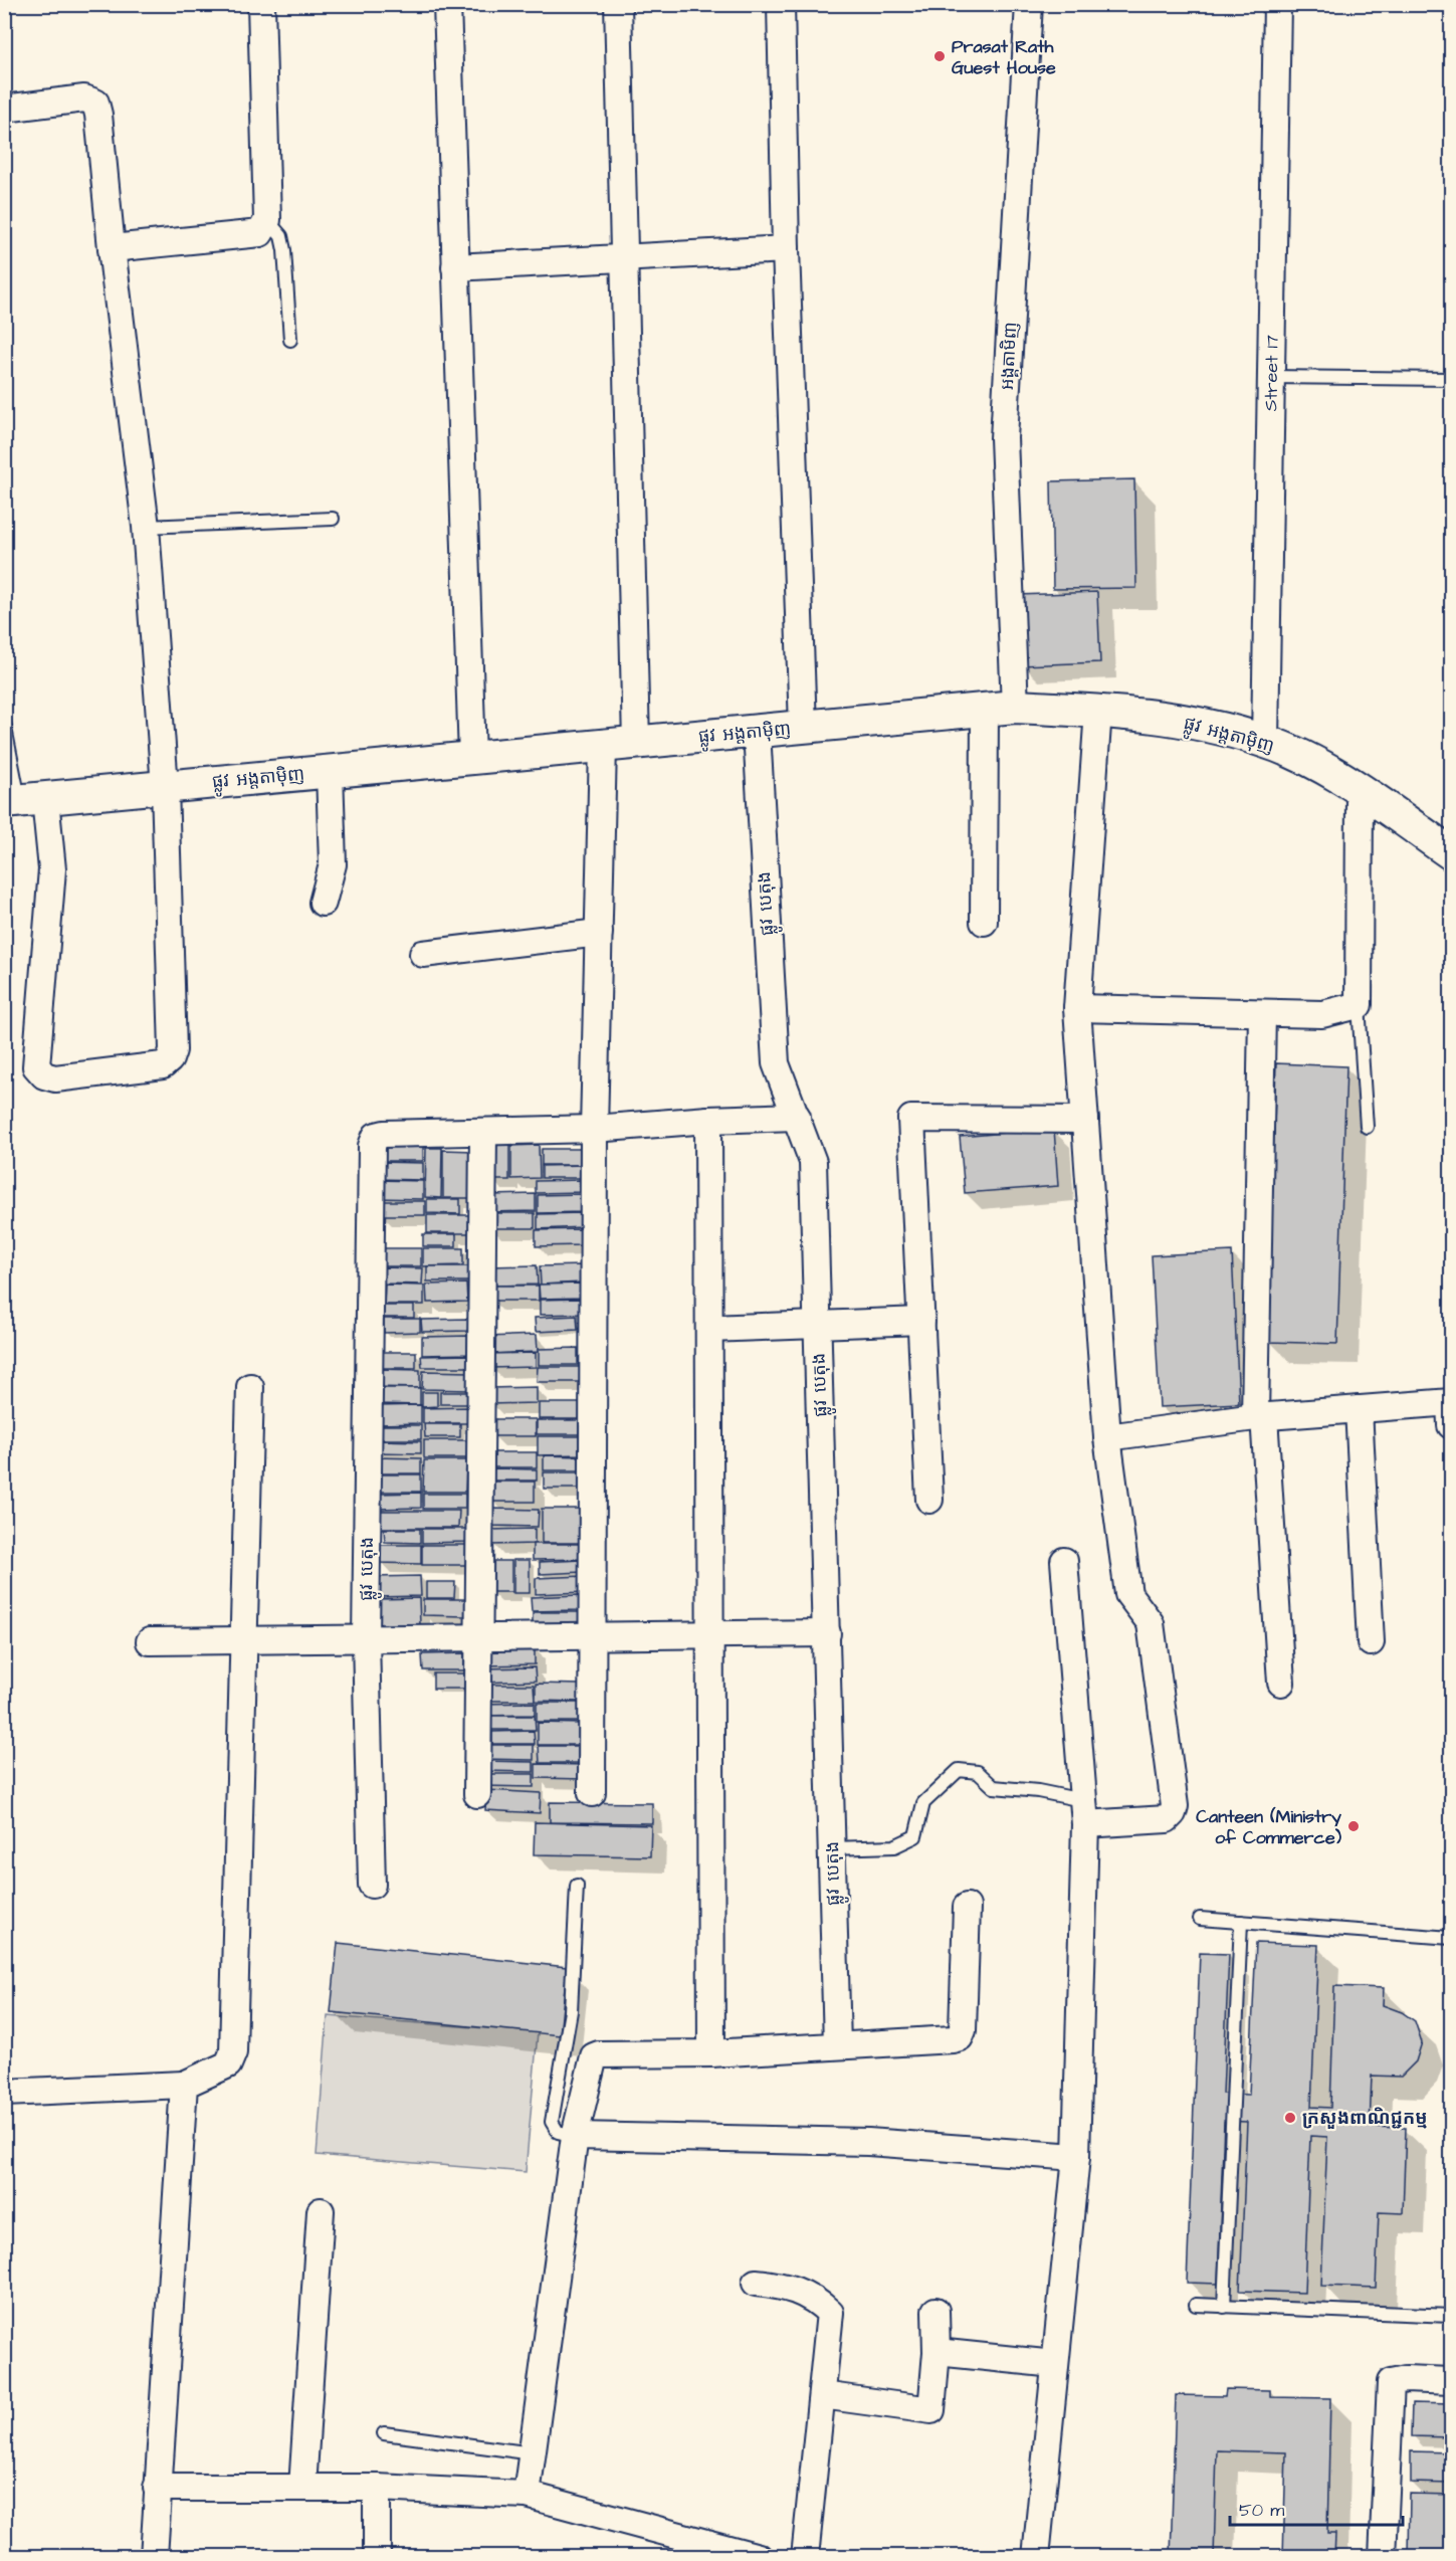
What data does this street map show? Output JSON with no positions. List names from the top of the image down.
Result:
{
  "streets": {
    "street": [
      "អង្គតាមិញ",
      "Street 17",
      "ផ្លូវ អង្តតាម៉ិញ",
      "ផ្លូវ បេតុង"
    ]
  },
  "crossings": [
    ["អង្គតាមិញ", "ផ្លូវ អង្តតាម៉ិញ"],
    ["Street 17", "ផ្លូវ អង្តតាម៉ិញ"],
    ["ផ្លូវ អង្តតាម៉ិញ", "ផ្លូវ បេតុង"]
  ],
  "places": ["Prasat Rath Guest House", "Canteen (Ministry of Commerce)", "ក្រសួងពាណិជ្ជកម្ម"],
  "scale_bar": "50 m"
}
